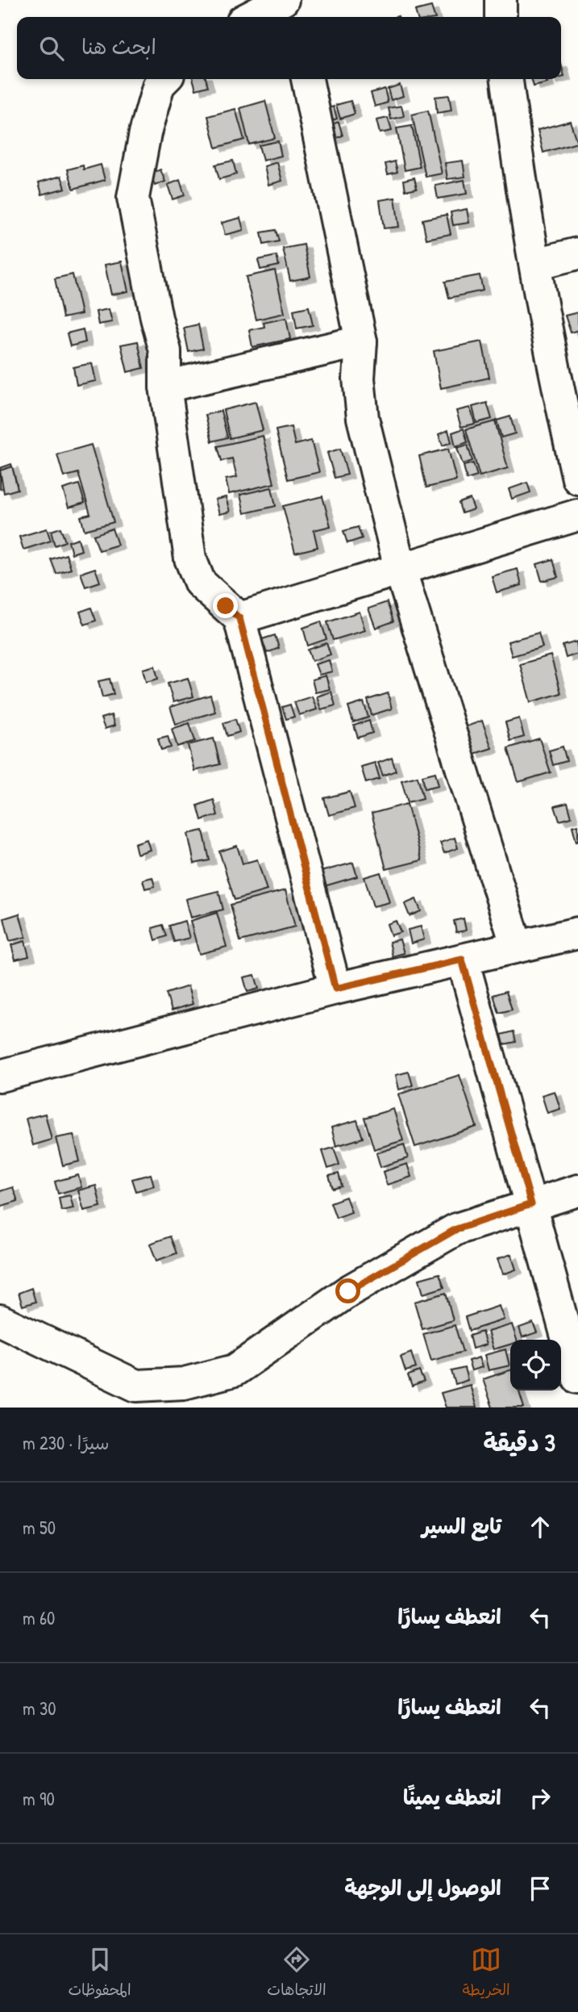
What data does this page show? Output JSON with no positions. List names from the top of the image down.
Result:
{
  "page": {
    "search": "ابحث هنا",
    "heading": ["3 دقيقة", "سيرًا · 230 m"],
    "list": [
      ["تابع السير", "50 m"],
      ["انعطف يسارًا", "60 m"],
      ["انعطف يسارًا", "30 m"],
      ["انعطف يمينًا", "90 m"],
      "الوصول إلى الوجهة"
    ],
    "nav": ["الخريطة", "الاتجاهات", "المحفوظات"]
  }
}
